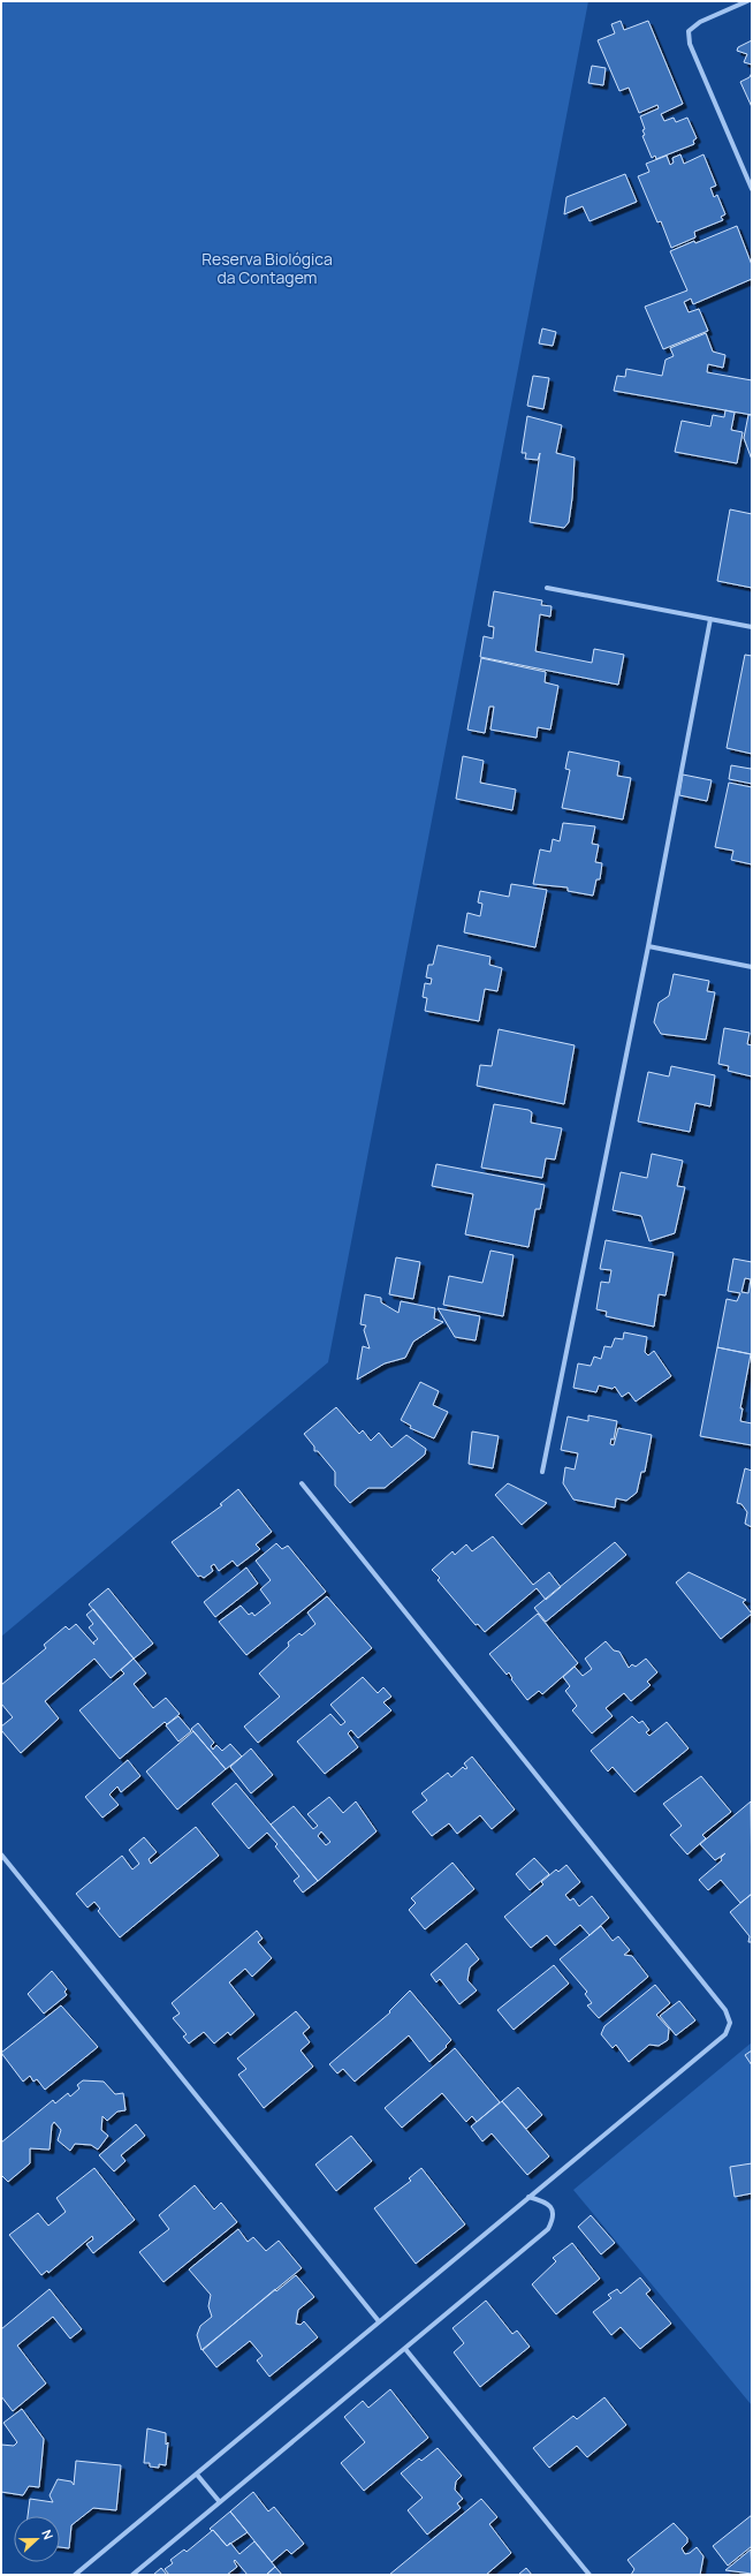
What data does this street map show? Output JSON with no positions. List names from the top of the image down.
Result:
{
  "parks": ["Reserva Biológica da Contagem"],
  "north": "right"
}
